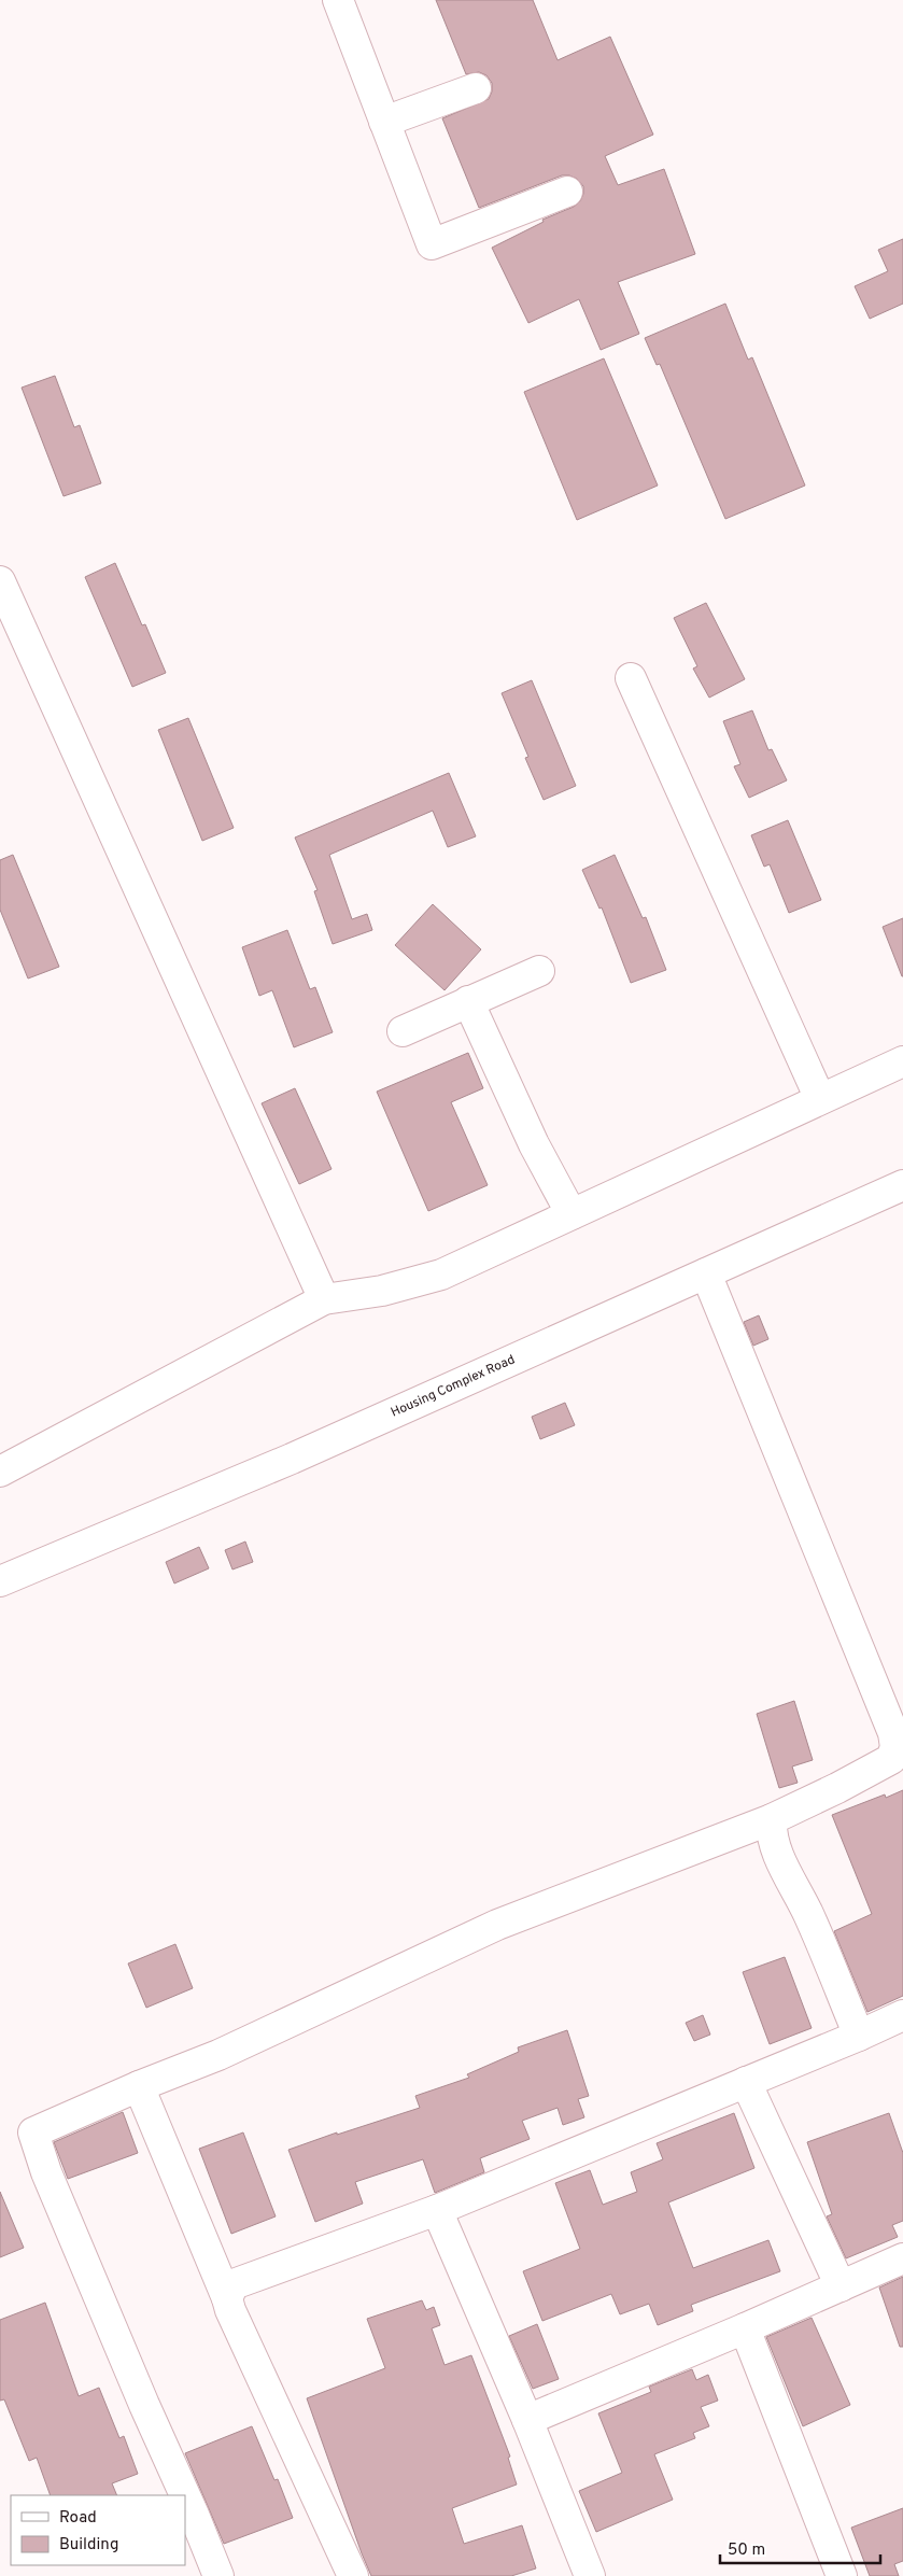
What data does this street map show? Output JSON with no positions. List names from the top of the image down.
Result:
{
  "streets": {
    "street": ["Housing Complex Road"]
  },
  "legend": ["Road", "Building"],
  "scale_bar": "50 m"
}
